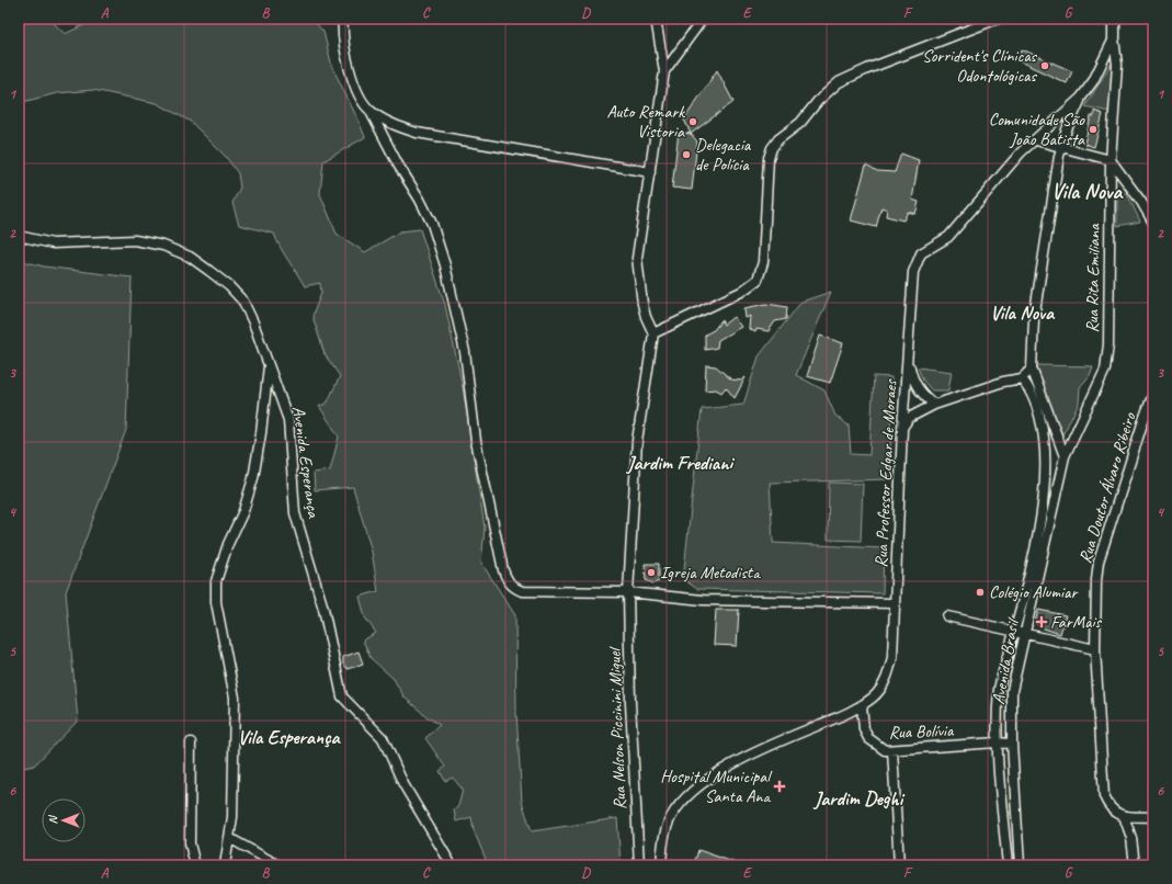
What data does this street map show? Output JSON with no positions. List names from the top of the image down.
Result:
{
  "streets": {
    "street": [
      "Rua Rita Emiliana",
      "Avenida Esperança",
      "Rua Professor Edgar de Moraes",
      "Rua Doutor Álvaro Ribeiro",
      "Avenida Brasil",
      "Rua Nelson Piccinini Miguel",
      "Rua Bolívia"
    ]
  },
  "crossings": [
    ["Rua Rita Emiliana", "Rua Professor Edgar de Moraes"],
    ["Rua Rita Emiliana", "Avenida Brasil"],
    ["Rua Professor Edgar de Moraes", "Rua Bolívia"],
    ["Avenida Brasil", "Rua Bolívia"]
  ],
  "districts": [
    "Vila Nova",
    "Vila Nova",
    "Jardim Frediani",
    "Vila Esperança",
    "Jardim Deghi"
  ],
  "places": {
    "other": [
      "Sorrident's Clínicas Odontológicas",
      "Auto Remark Vistoria",
      "Comunidade São João Batista",
      "Delegacia de Polícia",
      "Igreja Metodista",
      "Colégio Alumiar"
    ],
    "health": ["FarMais", "Hospital Municipal Santa Ana"]
  },
  "north": "left",
  "grid": {
    "columns": [
      "A",
      "B",
      "C",
      "D",
      "E",
      "F",
      "G"
    ],
    "rows": [
      "1",
      "2",
      "3",
      "4",
      "5",
      "6"
    ]
  }
}
